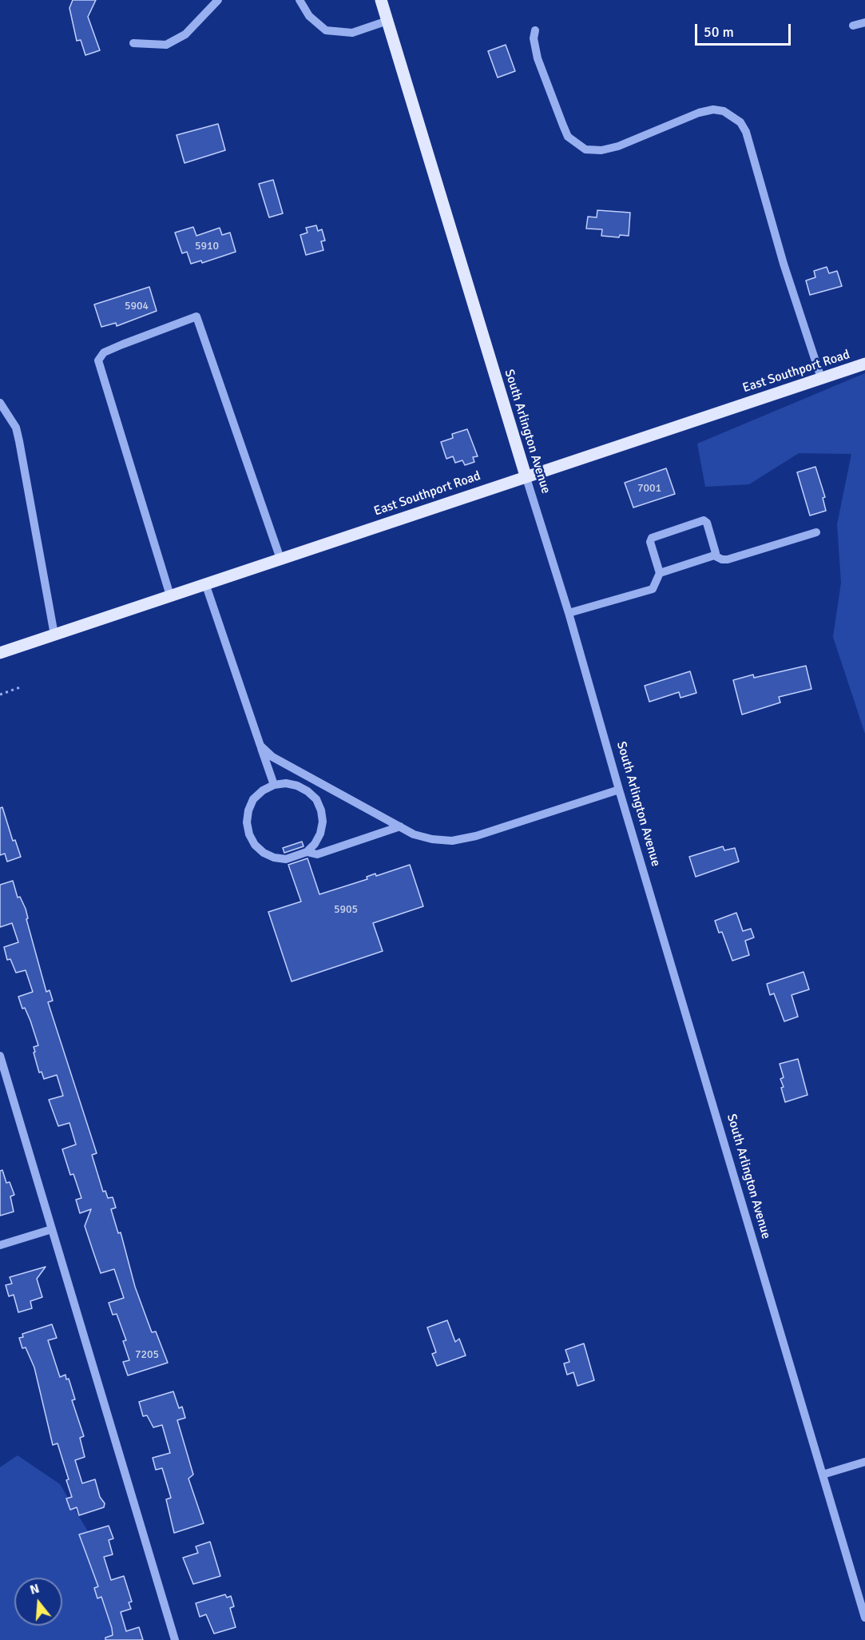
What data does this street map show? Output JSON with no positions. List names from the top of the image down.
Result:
{
  "streets": {
    "main road": ["East Southport Road", "South Arlington Avenue"]
  },
  "crossings": [
    ["East Southport Road", "South Arlington Avenue"]
  ],
  "house_numbers": [
    "5910",
    "5904",
    "7001",
    "5905",
    "7205"
  ],
  "scale_bar": "50 m",
  "north": "top"
}
